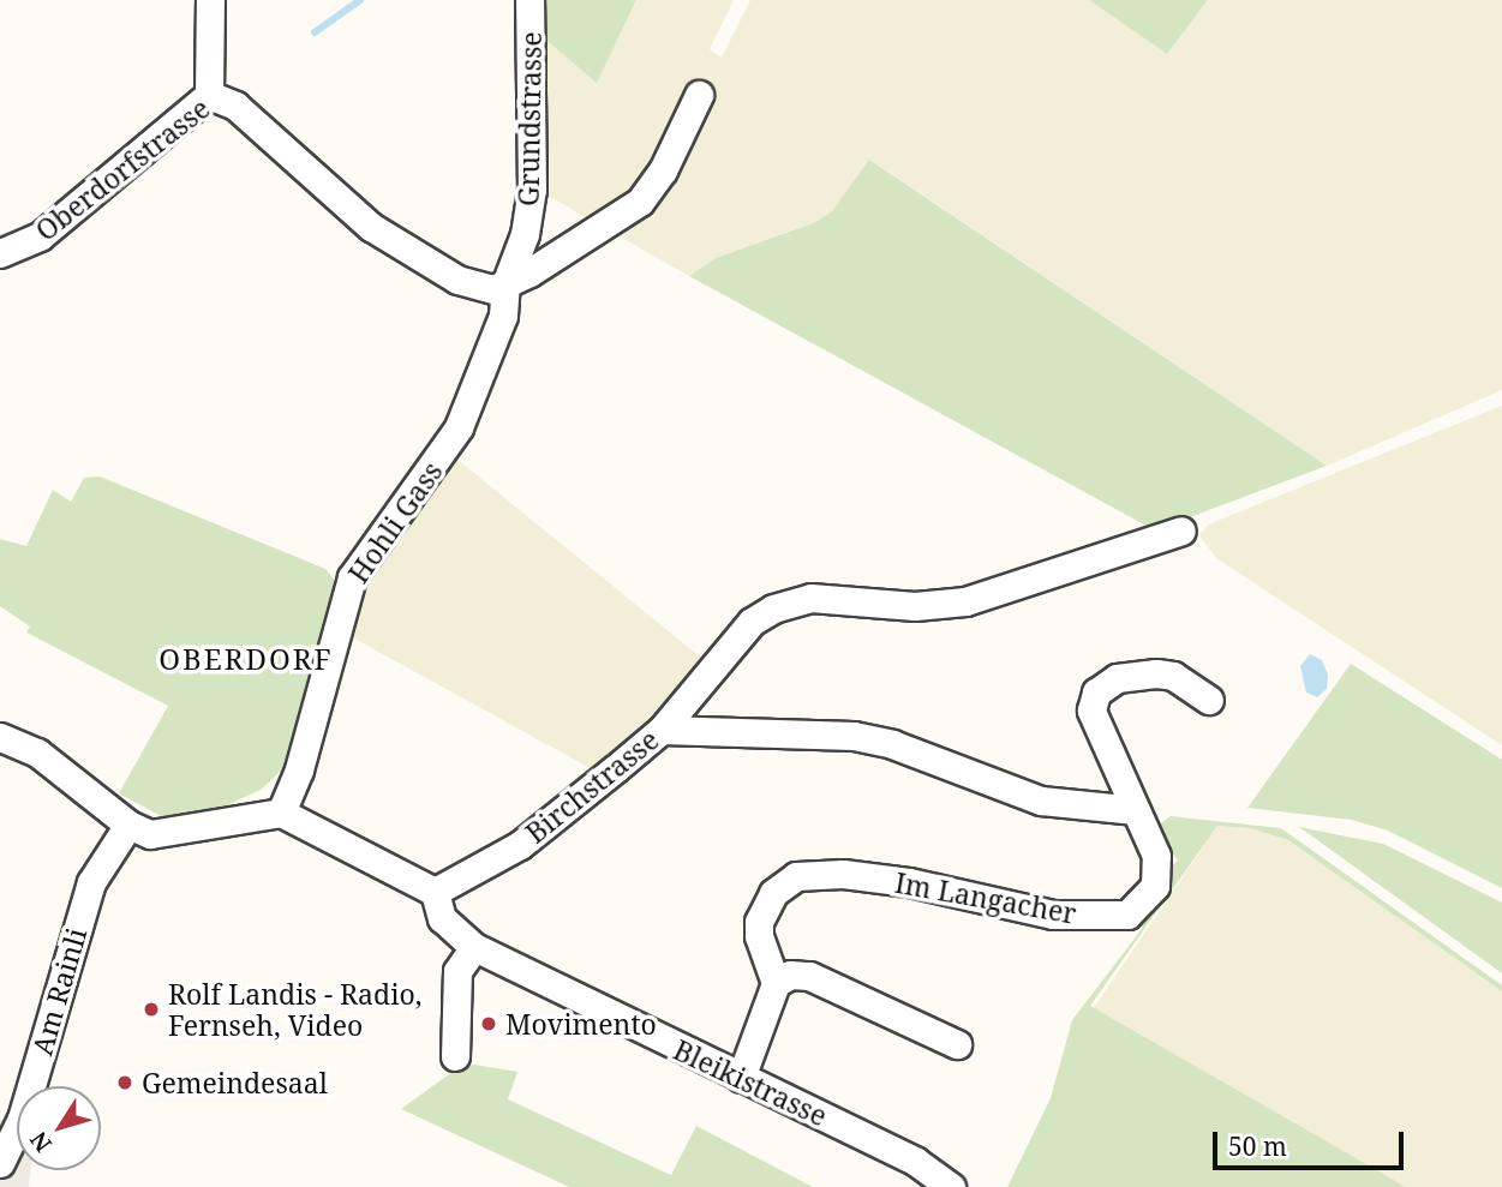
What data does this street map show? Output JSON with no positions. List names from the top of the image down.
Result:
{
  "streets": {
    "street": [
      "Grundstrasse",
      "Oberdorfstrasse",
      "Hohli Gass",
      "Birchstrasse",
      "Im Langacher",
      "Am Rainli",
      "Bleikistrasse"
    ]
  },
  "crossings": [
    ["Grundstrasse", "Oberdorfstrasse"],
    ["Grundstrasse", "Hohli Gass"],
    ["Oberdorfstrasse", "Hohli Gass"],
    ["Birchstrasse", "Bleikistrasse"]
  ],
  "districts": ["OBERDORF"],
  "places": ["Rolf Landis - Radio, Fernseh, Video", "Movimento", "Gemeindesaal"],
  "scale_bar": "50 m",
  "north": "bottom left"
}
